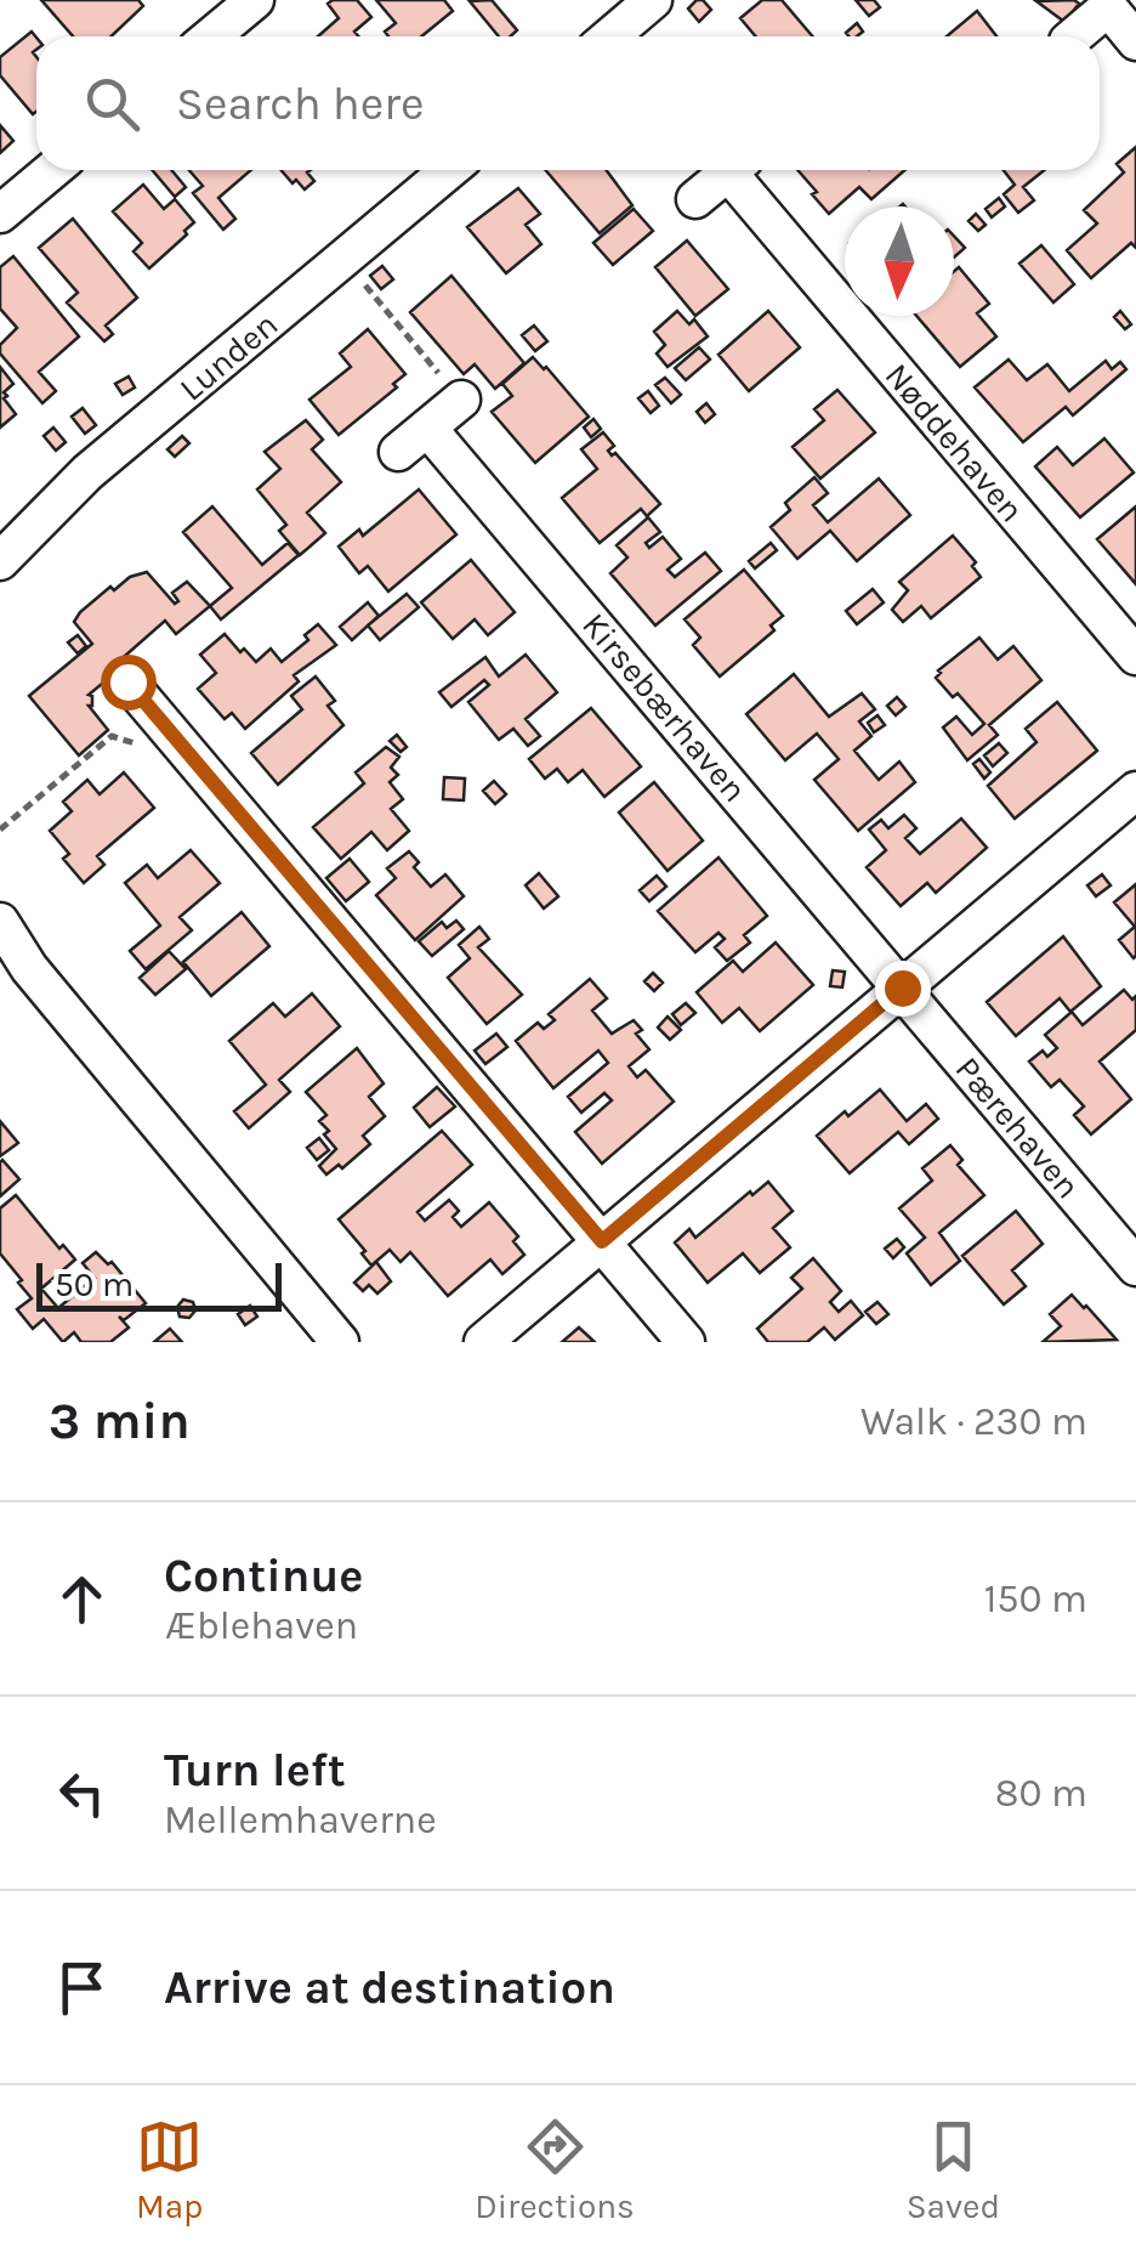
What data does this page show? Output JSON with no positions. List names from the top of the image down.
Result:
{
  "streets": {
    "street": [
      "Lunden",
      "Nøddehaven",
      "Kirsebærhaven",
      "Pærehaven"
    ]
  },
  "crossings": [
    ["Kirsebærhaven", "Pærehaven"]
  ],
  "scale_bar": "50 m",
  "north": "bottom",
  "page": {
    "search": "Search here",
    "scale": "50 m",
    "heading": ["3 min", "Walk · 230 m"],
    "list": [
      ["Continue", "Æblehaven", "150 m"],
      ["Turn left", "Mellemhaverne", "80 m"],
      "Arrive at destination"
    ],
    "nav": ["Map", "Directions", "Saved"]
  }
}
